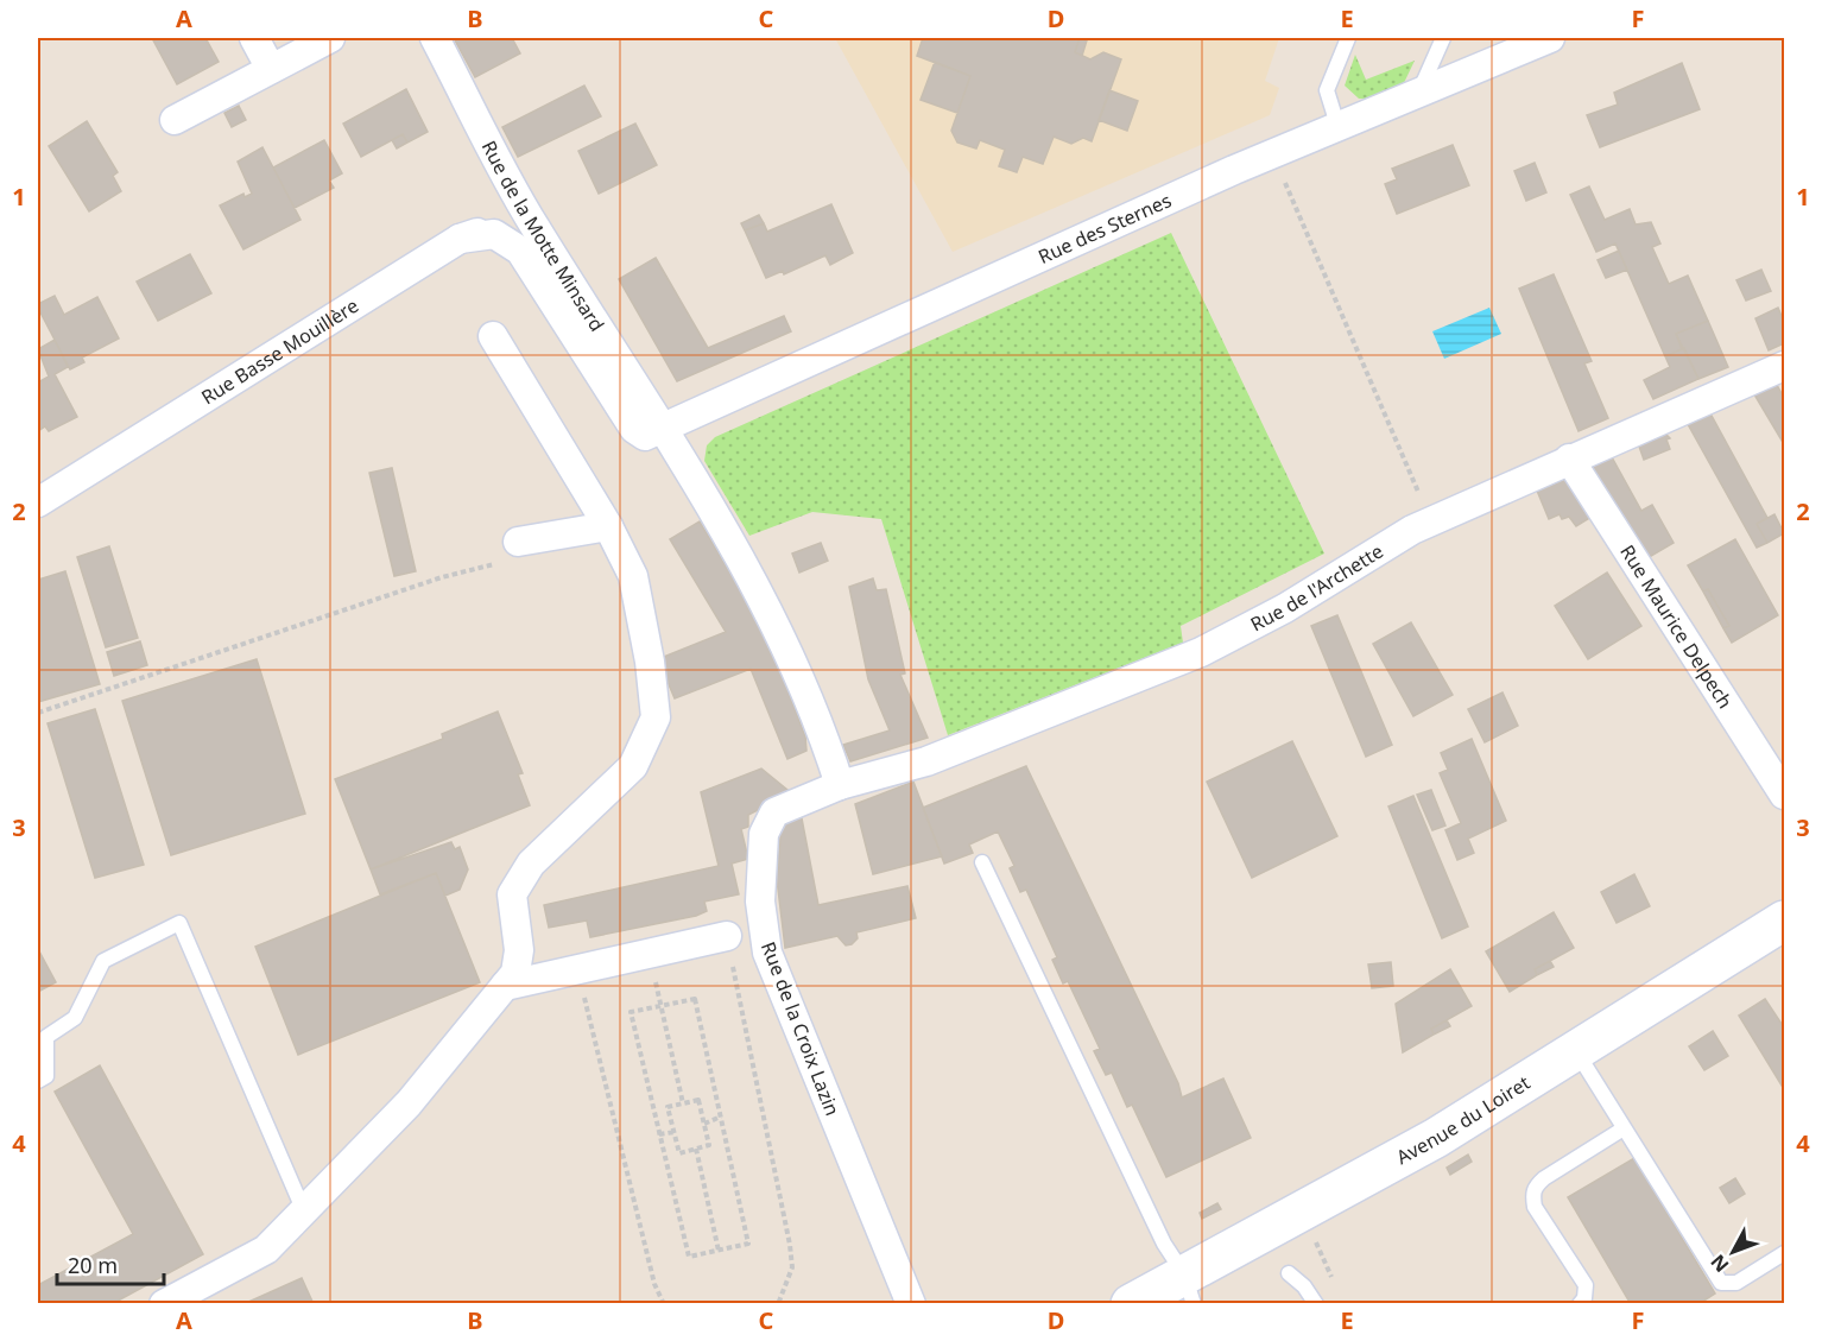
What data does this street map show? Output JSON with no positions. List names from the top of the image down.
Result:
{
  "streets": {
    "main road": ["Avenue du Loiret"],
    "street": [
      "Rue des Sternes",
      "Rue de la Motte Minsard",
      "Rue Basse Mouillère",
      "Rue de l'Archette",
      "Rue Maurice Delpech",
      "Rue de la Croix Lazin"
    ]
  },
  "crossings": [
    ["Rue des Sternes", "Rue de la Motte Minsard"],
    ["Rue de la Motte Minsard", "Rue Basse Mouillère"],
    ["Rue de la Motte Minsard", "Rue de l'Archette"],
    ["Rue de la Motte Minsard", "Rue de la Croix Lazin"],
    ["Rue de l'Archette", "Rue Maurice Delpech"],
    ["Rue de l'Archette", "Rue de la Croix Lazin"]
  ],
  "scale_bar": "20 m",
  "north": "bottom left",
  "grid": {
    "columns": [
      "A",
      "B",
      "C",
      "D",
      "E",
      "F"
    ],
    "rows": [
      "1",
      "2",
      "3",
      "4"
    ]
  }
}
